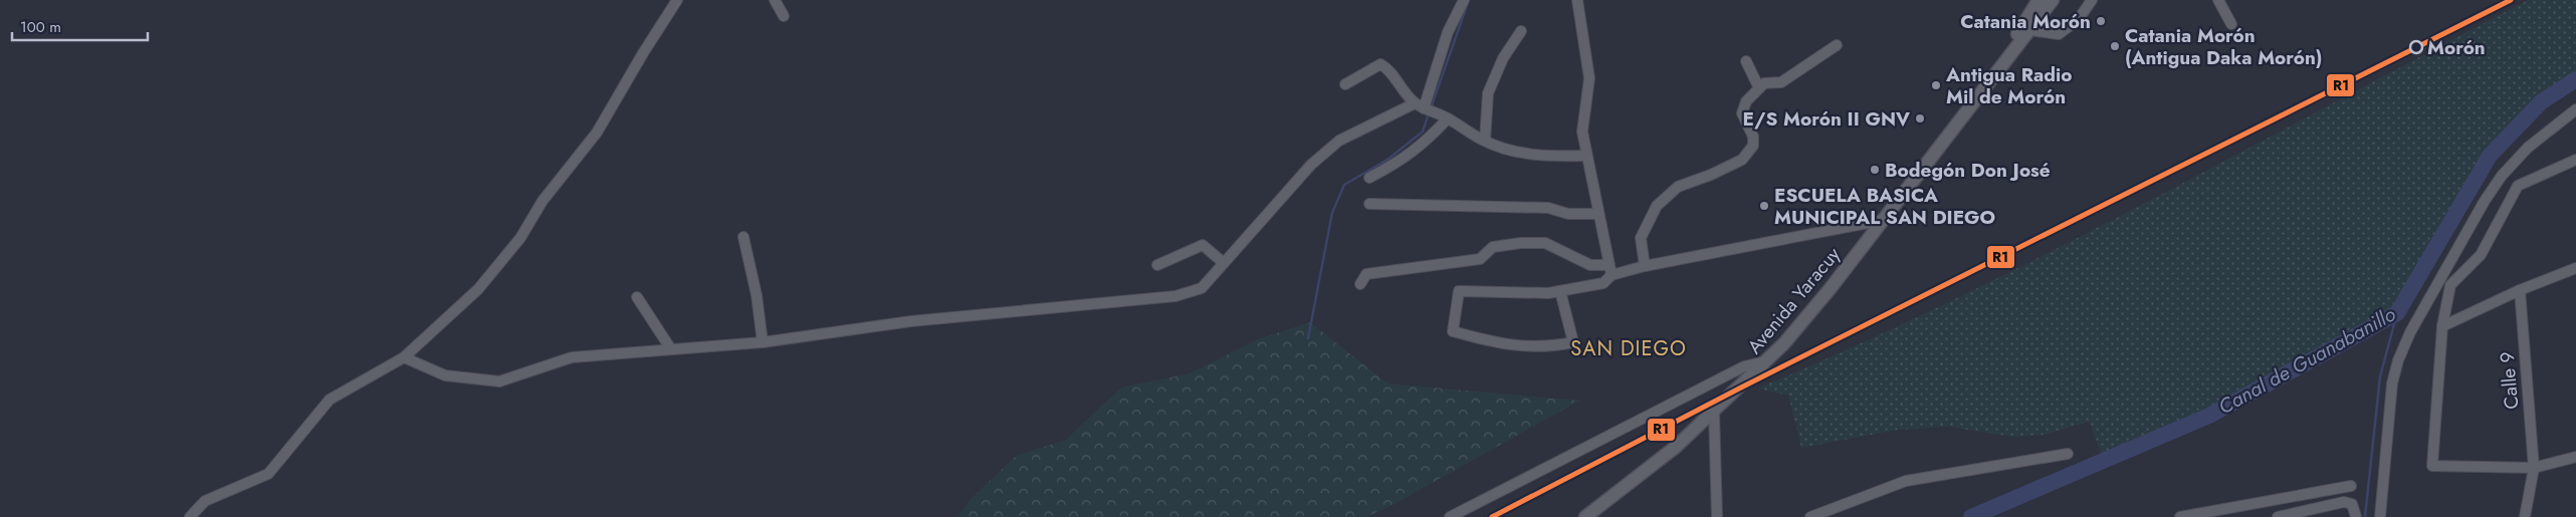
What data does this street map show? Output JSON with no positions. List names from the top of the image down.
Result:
{
  "streets": {
    "main road": ["Avenida Yaracuy"],
    "street": ["Calle 9"]
  },
  "districts": ["SAN DIEGO"],
  "water": ["Canal de Guanabanillo"],
  "places": [
    "Catania Morón",
    "Catania Morón (Antigua Daka Morón)",
    "Morón",
    "Antigua Radio Mil de Morón",
    "E/S Morón II GNV",
    "Bodegón Don José",
    "ESCUELA BASICA MUNICIPAL SAN DIEGO"
  ],
  "lines": ["transit line R1"],
  "scale_bar": "100 m"
}
